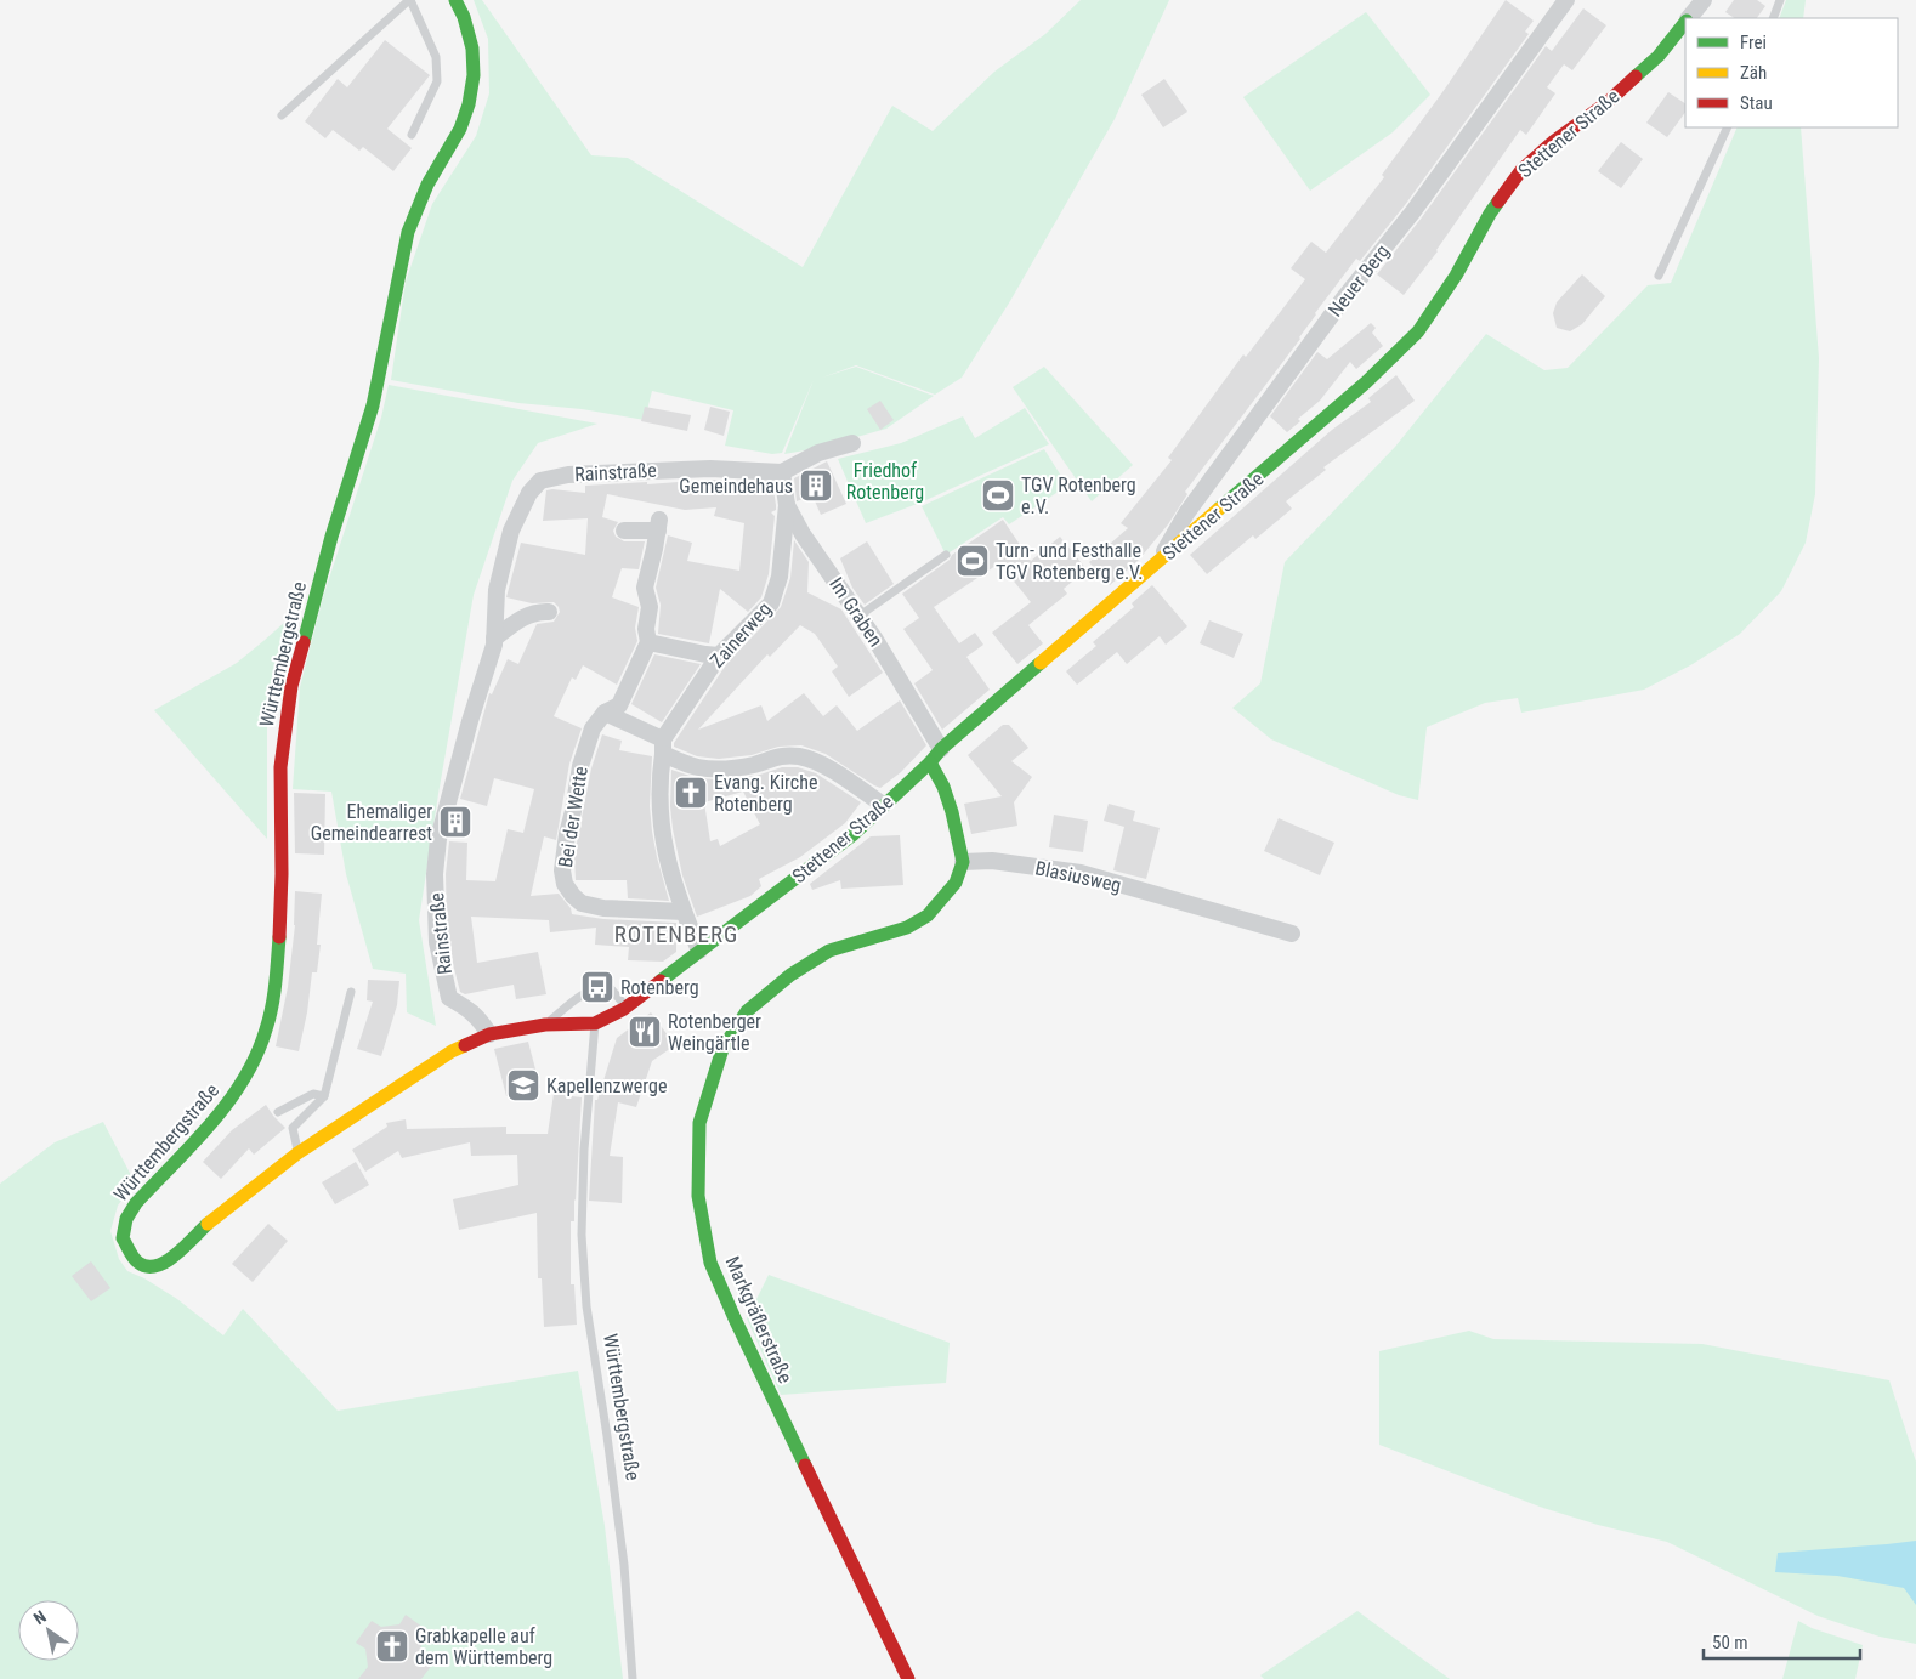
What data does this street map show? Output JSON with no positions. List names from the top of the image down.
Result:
{
  "streets": {
    "street": [
      "Stettener Straße",
      "Neuer Berg",
      "Rainstraße",
      "Im Graben",
      "Zainerweg",
      "Württembergstraße",
      "Bei der Wette",
      "Blasiusweg",
      "Markgräflerstraße"
    ]
  },
  "crossings": [
    ["Stettener Straße", "Neuer Berg"],
    ["Stettener Straße", "Im Graben"],
    ["Stettener Straße", "Württembergstraße"],
    ["Rainstraße", "Im Graben"],
    ["Rainstraße", "Württembergstraße"],
    ["Im Graben", "Zainerweg"],
    ["Blasiusweg", "Markgräflerstraße"]
  ],
  "districts": ["ROTENBERG"],
  "parks": ["Friedhof Rotenberg"],
  "places": {
    "building": ["Gemeindehaus", "Ehemaliger Gemeindearrest"],
    "sports": ["TGV Rotenberg e.V.", "Turn- und Festhalle TGV Rotenberg e.V."],
    "church": ["Evang. Kirche Rotenberg", "Grabkapelle auf dem Württemberg"],
    "bus stop": ["Rotenberg"],
    "restaurant": ["Rotenberger Weingärtle"],
    "school or university": ["Kapellenzwerge"]
  },
  "legend": ["Frei", "Zäh", "Stau"],
  "scale_bar": "50 m",
  "north": "top left"
}
